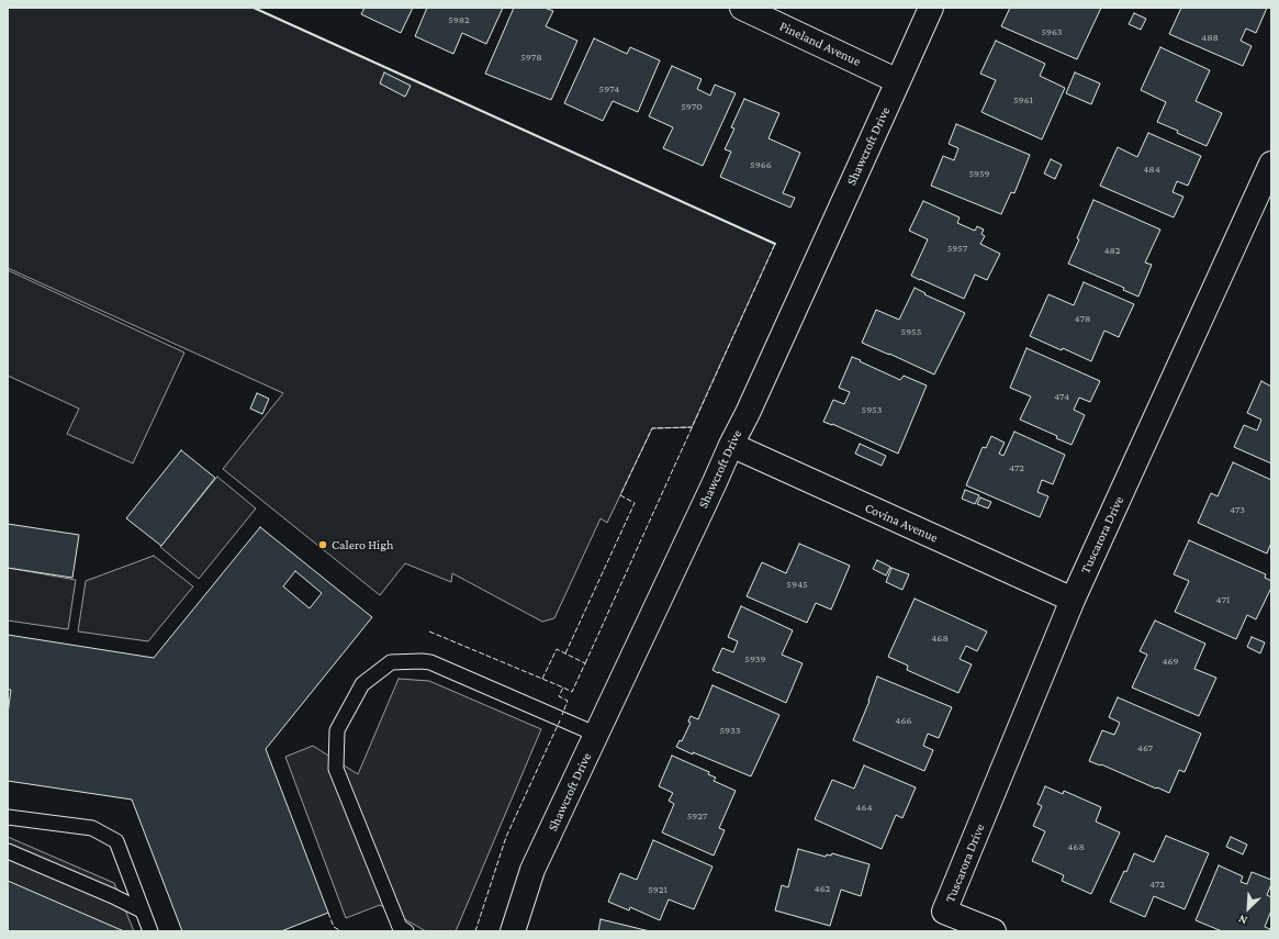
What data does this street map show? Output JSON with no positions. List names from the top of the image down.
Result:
{
  "streets": {
    "street": [
      "Pineland Avenue",
      "Shawcroft Drive",
      "Covina Avenue",
      "Tuscarora Drive"
    ]
  },
  "crossings": [
    ["Pineland Avenue", "Shawcroft Drive"],
    ["Shawcroft Drive", "Covina Avenue"],
    ["Covina Avenue", "Tuscarora Drive"]
  ],
  "places": ["Calero High"],
  "house_numbers": [
    "5982",
    "5963",
    "488",
    "5978",
    "5974",
    "5961",
    "5970",
    "5966",
    "484",
    "5959",
    "5957",
    "482",
    "478",
    "5955",
    "474",
    "5953",
    "472",
    "473",
    "5945",
    "471",
    "468",
    "5939",
    "469",
    "466",
    "5933",
    "467",
    "464",
    "5927",
    "468",
    "472",
    "462",
    "5921"
  ],
  "north": "bottom left"
}
